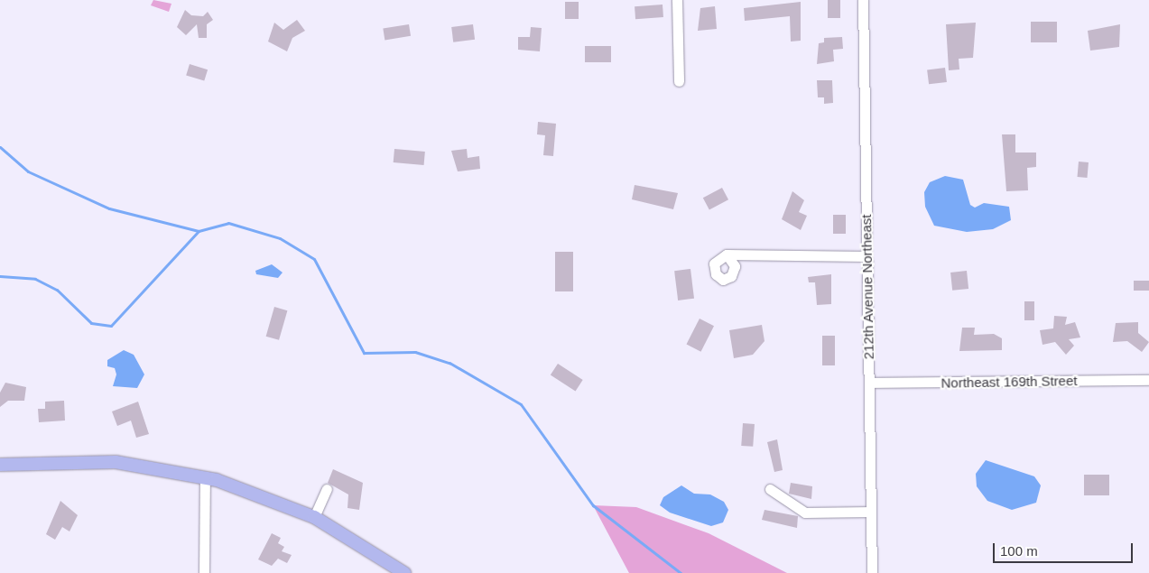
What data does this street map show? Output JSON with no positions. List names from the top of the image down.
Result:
{
  "streets": {
    "street": ["212th Avenue Northeast", "Northeast 169th Street"]
  },
  "crossings": [
    ["212th Avenue Northeast", "Northeast 169th Street"]
  ],
  "scale_bar": "100 m"
}
